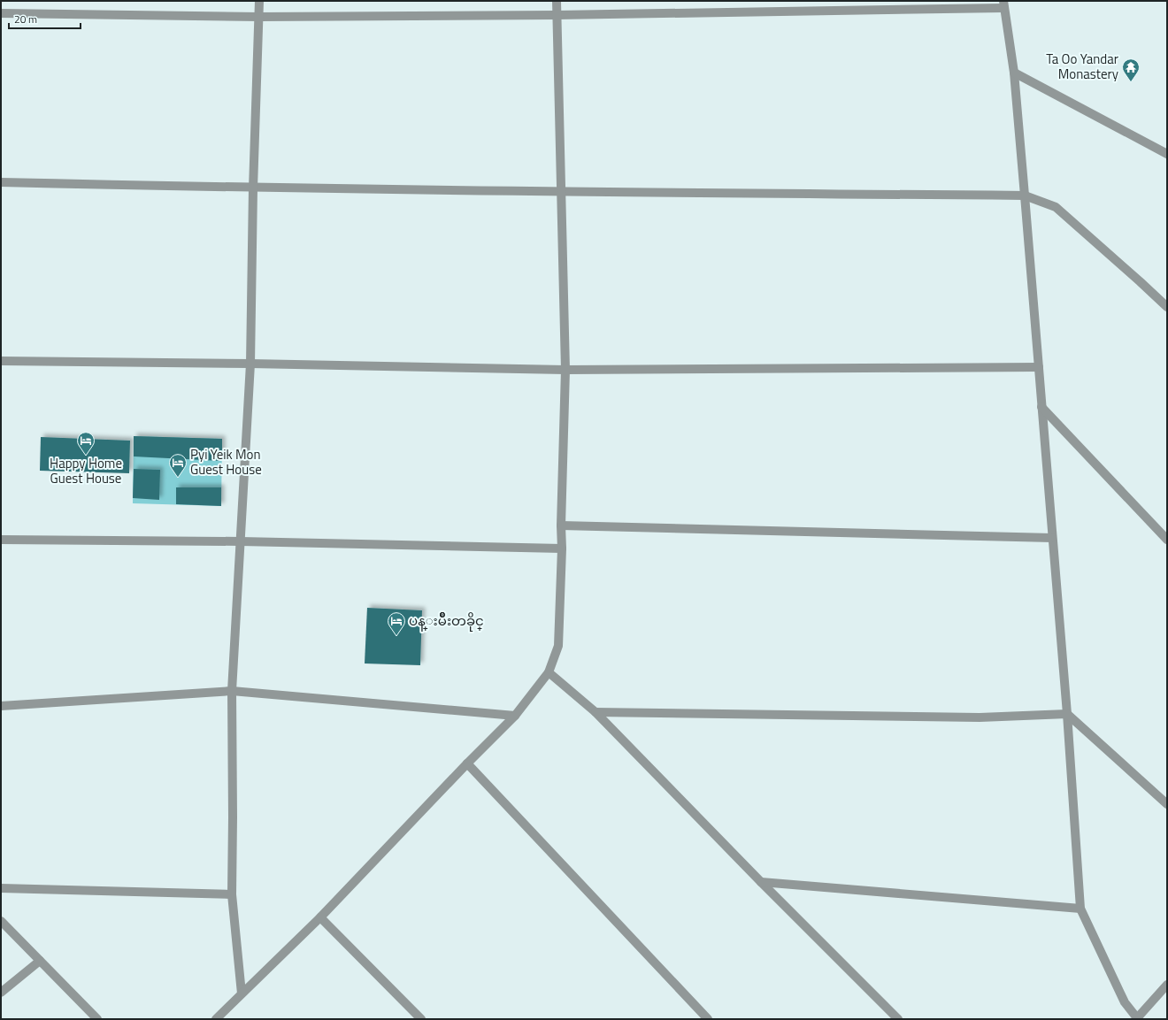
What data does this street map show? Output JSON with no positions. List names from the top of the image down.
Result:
{
  "places": {
    "temple": ["Ta Oo Yandar Monastery"],
    "hotel": ["Happy Home Guest House", "Pyi Yeik Mon Guest House", "ပန္းမ်ိဳးတခိုင္"]
  },
  "scale_bar": "20 m"
}
